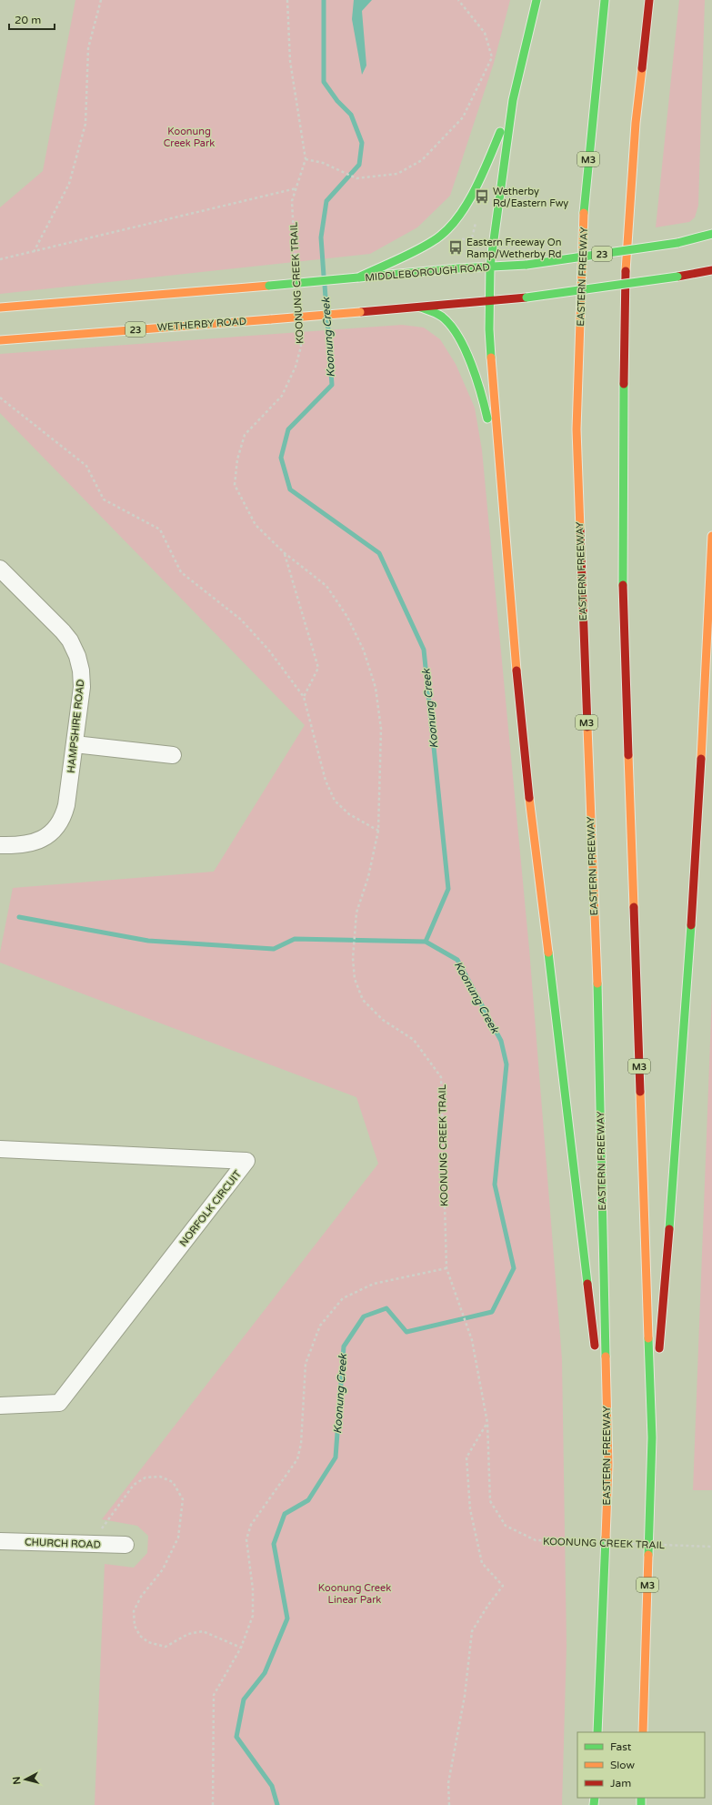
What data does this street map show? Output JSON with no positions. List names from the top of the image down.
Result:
{
  "streets": {
    "main road": [
      "M3",
      "23",
      "MIDDLEBOROUGH ROAD",
      "EASTERN FREEWAY",
      "WETHERBY ROAD"
    ],
    "street": ["HAMPSHIRE ROAD", "NORFOLK CIRCUIT", "CHURCH ROAD"],
    "path": ["KOONUNG CREEK TRAIL"]
  },
  "crossings": [
    ["23", "MIDDLEBOROUGH ROAD"],
    ["23", "WETHERBY ROAD"]
  ],
  "water": ["Koonung Creek"],
  "parks": ["Koonung Creek Park", "Koonung Creek Linear Park"],
  "places": {
    "bus stop": ["Wetherby Rd/Eastern Fwy", "Eastern Freeway On Ramp/Wetherby Rd"]
  },
  "legend": ["Fast", "Slow", "Jam"],
  "scale_bar": "20 m",
  "north": "left"
}
